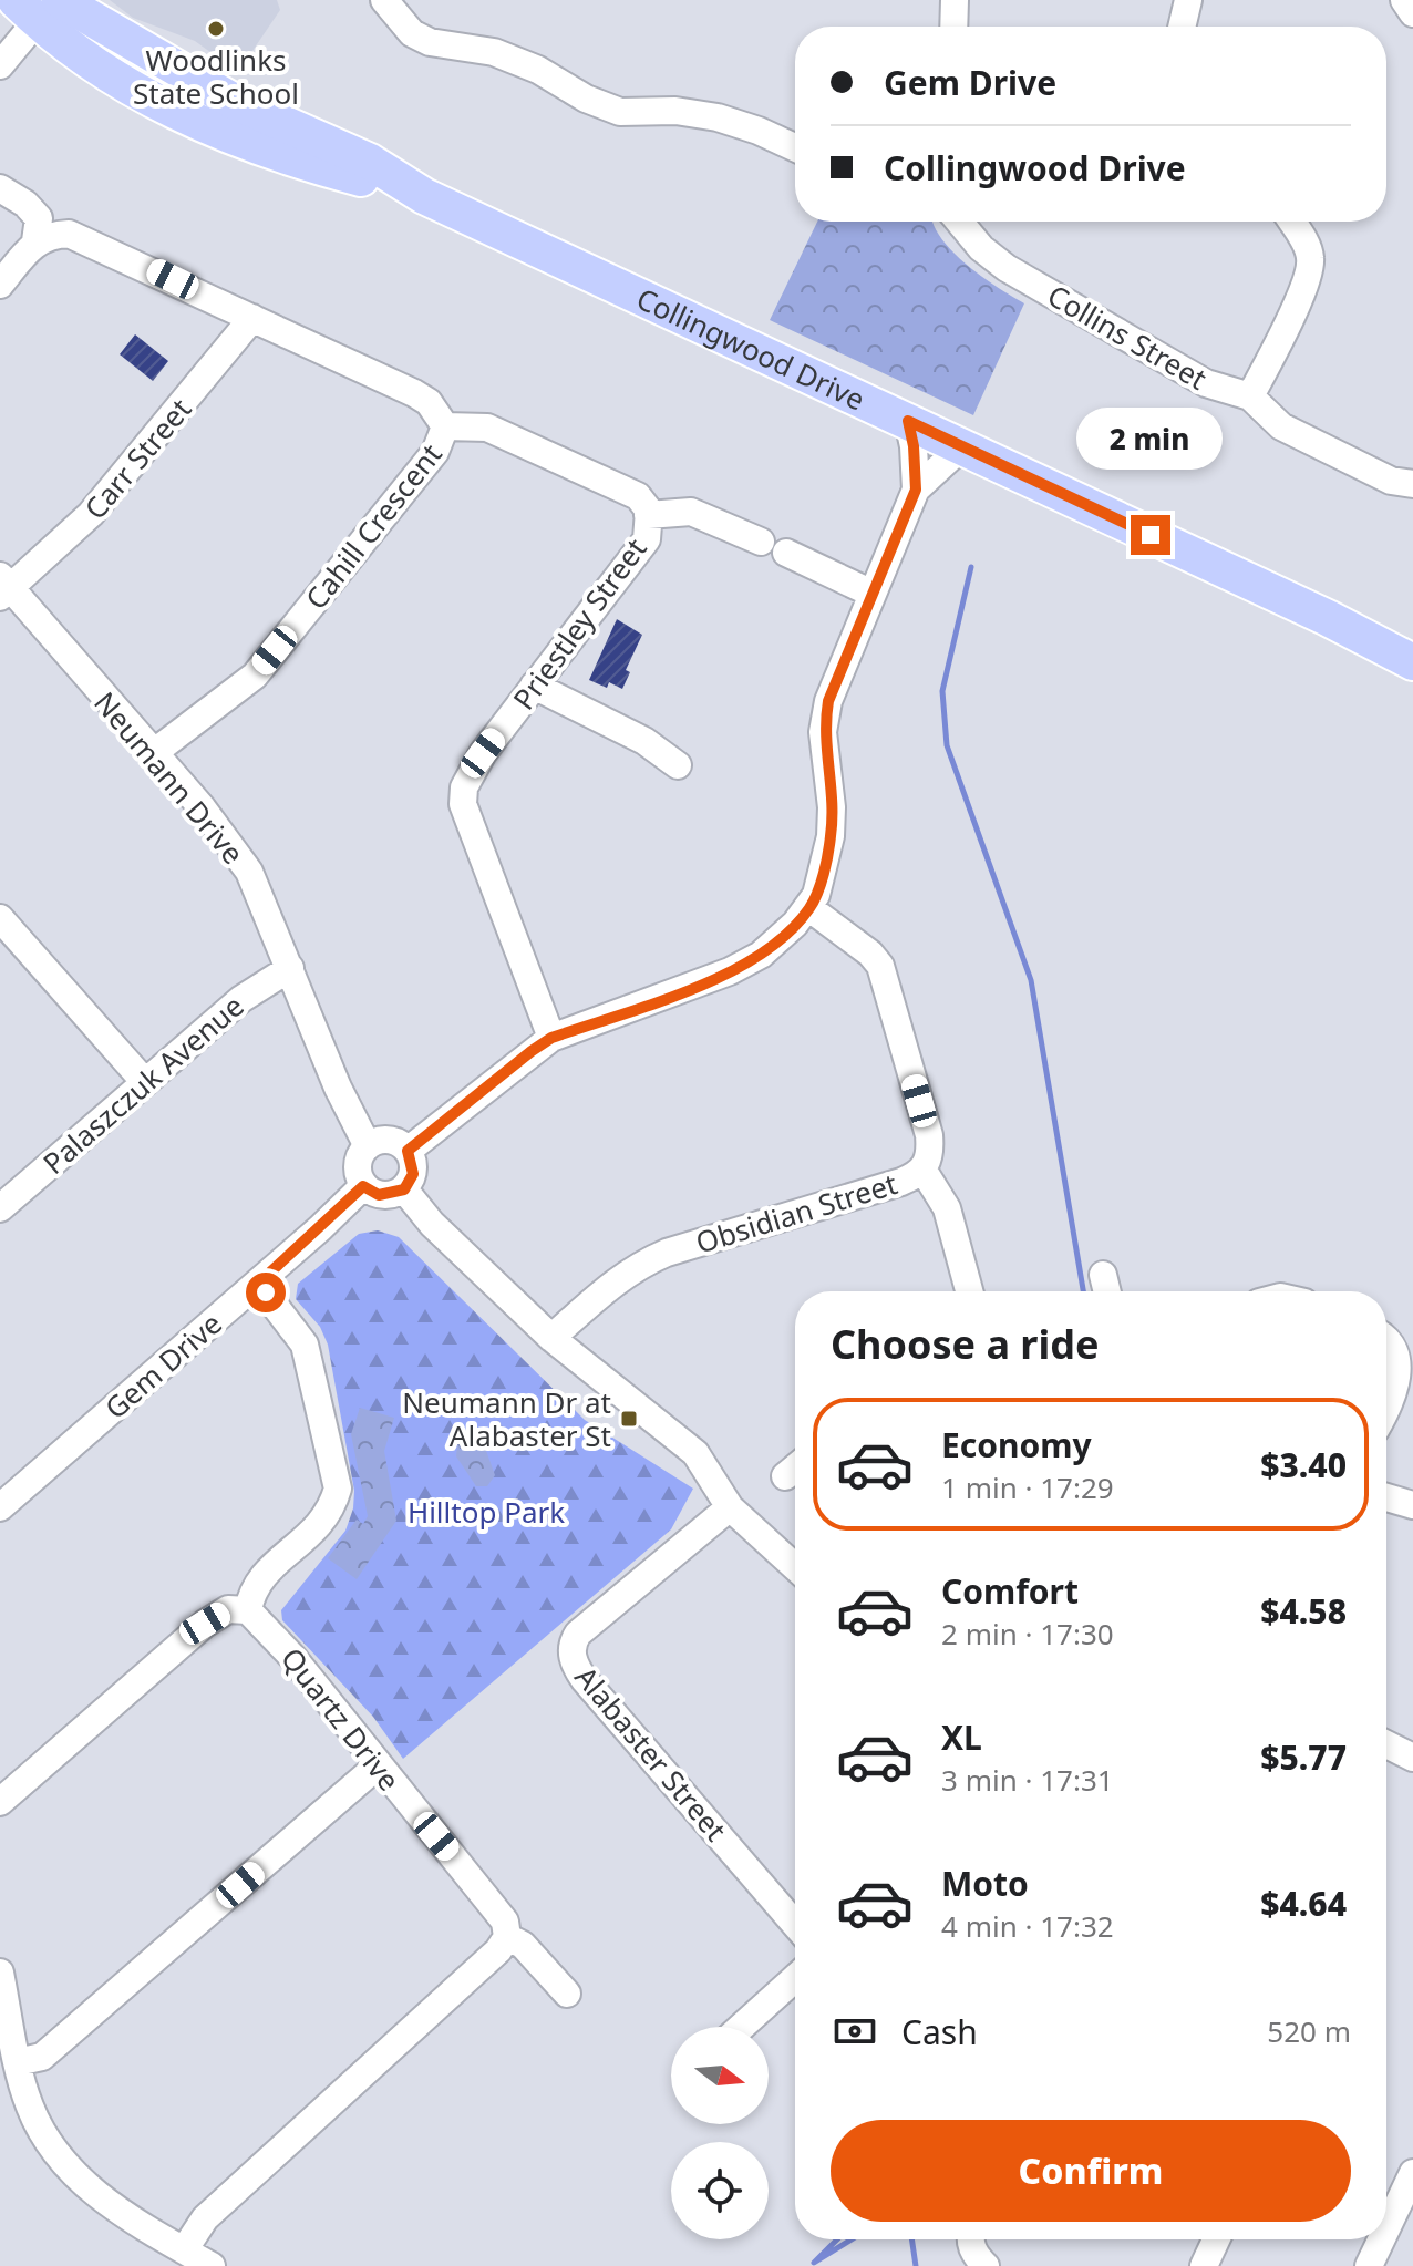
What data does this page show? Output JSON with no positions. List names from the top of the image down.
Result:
{
  "streets": {
    "main road": ["Collingwood Drive"],
    "street": [
      "Collins Street",
      "Carr Street",
      "Cahill Crescent",
      "Priestley Street",
      "Neumann Drive",
      "Palaszczuk Avenue",
      "Obsidian Street",
      "Gem Drive",
      "Quartz Drive",
      "Alabaster Street"
    ]
  },
  "crossings": [
    ["Carr Street", "Cahill Crescent"],
    ["Carr Street", "Neumann Drive"],
    ["Cahill Crescent", "Priestley Street"],
    ["Cahill Crescent", "Neumann Drive"],
    ["Neumann Drive", "Palaszczuk Avenue"],
    ["Neumann Drive", "Gem Drive"]
  ],
  "parks": ["Hilltop Park"],
  "places": {
    "other": ["Woodlinks State School"],
    "transit": ["Neumann Dr at Alabaster St"]
  },
  "north": "right",
  "page": {
    "banner": ["Gem Drive", "Collingwood Drive"],
    "bubble": "2 min",
    "heading": "Choose a ride",
    "list": [
      {
        "name": "Economy",
        "note": "1 min · 17:29",
        "value": "$3.40"
      },
      {
        "name": "Comfort",
        "note": "2 min · 17:30",
        "value": "$4.58"
      },
      {
        "name": "XL",
        "note": "3 min · 17:31",
        "value": "$5.77"
      },
      {
        "name": "Moto",
        "note": "4 min · 17:32",
        "value": "$4.64"
      }
    ],
    "pay": ["Cash", "520 m"],
    "buttons": "Confirm"
  }
}
